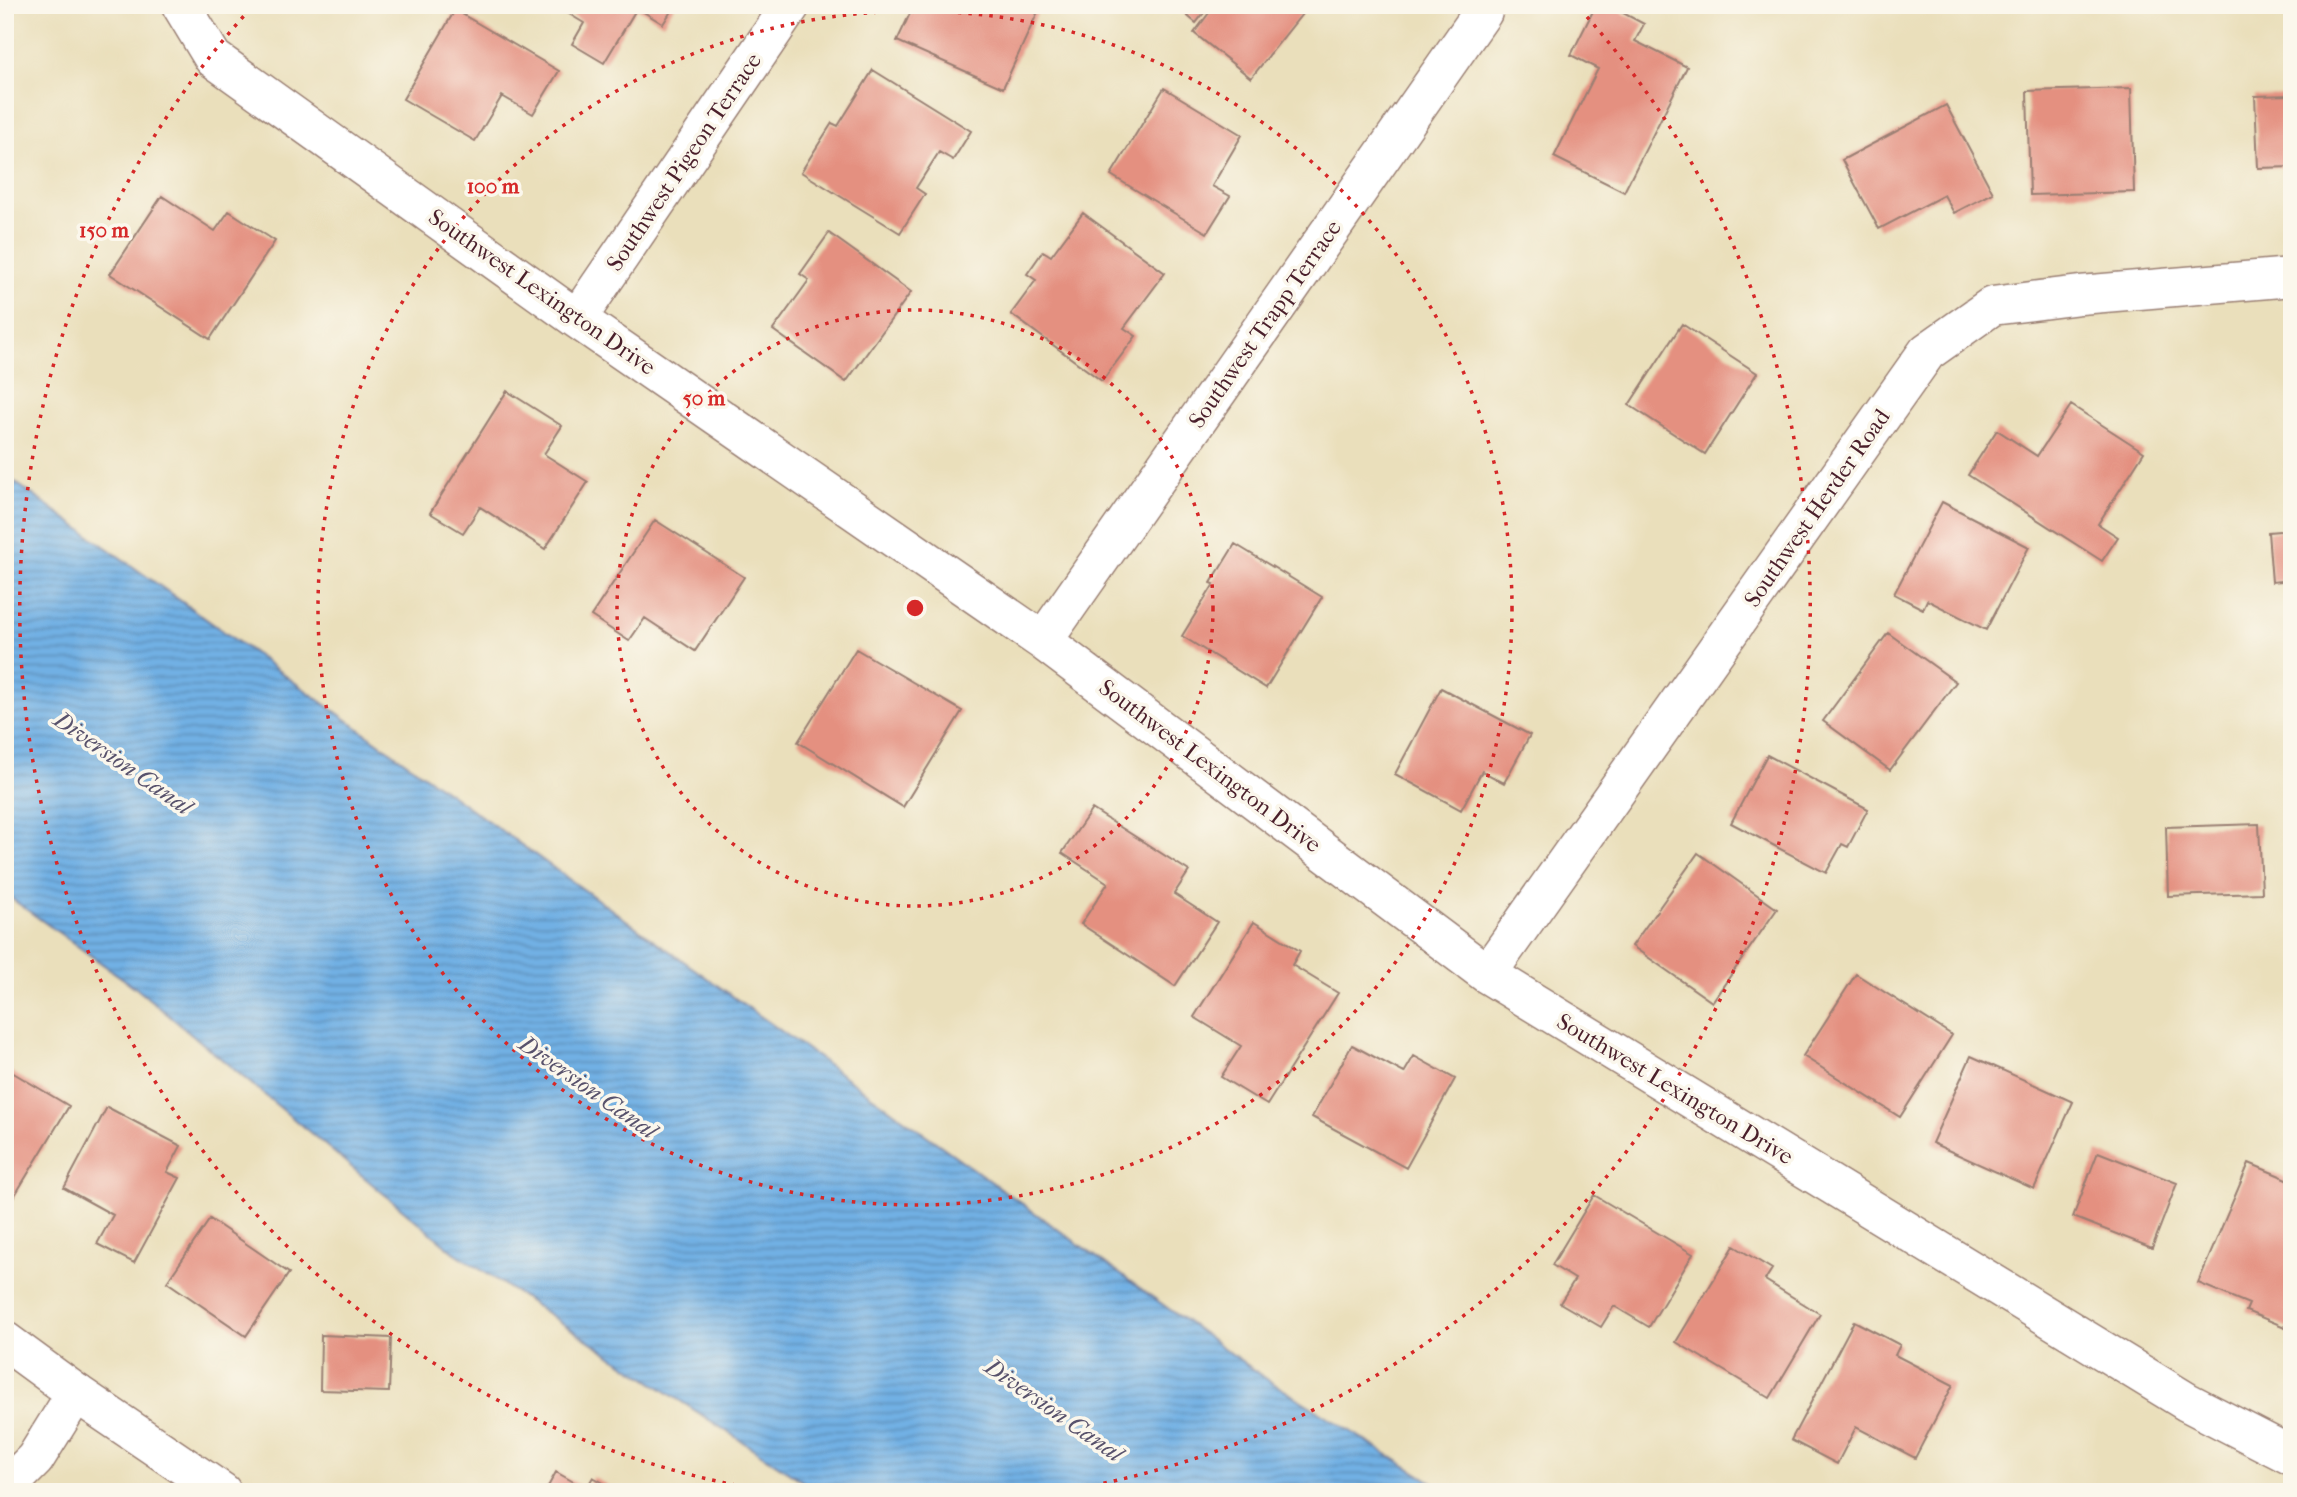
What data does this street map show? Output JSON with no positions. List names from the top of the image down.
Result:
{
  "streets": {
    "street": [
      "Southwest Pigeon Terrace",
      "Southwest Lexington Drive",
      "Southwest Trapp Terrace",
      "Southwest Herder Road"
    ]
  },
  "crossings": [
    ["Southwest Pigeon Terrace", "Southwest Lexington Drive"],
    ["Southwest Lexington Drive", "Southwest Trapp Terrace"],
    ["Southwest Lexington Drive", "Southwest Herder Road"]
  ],
  "water": ["Diversion Canal"],
  "rings": ["100 m", "150 m", "50 m"]
}
